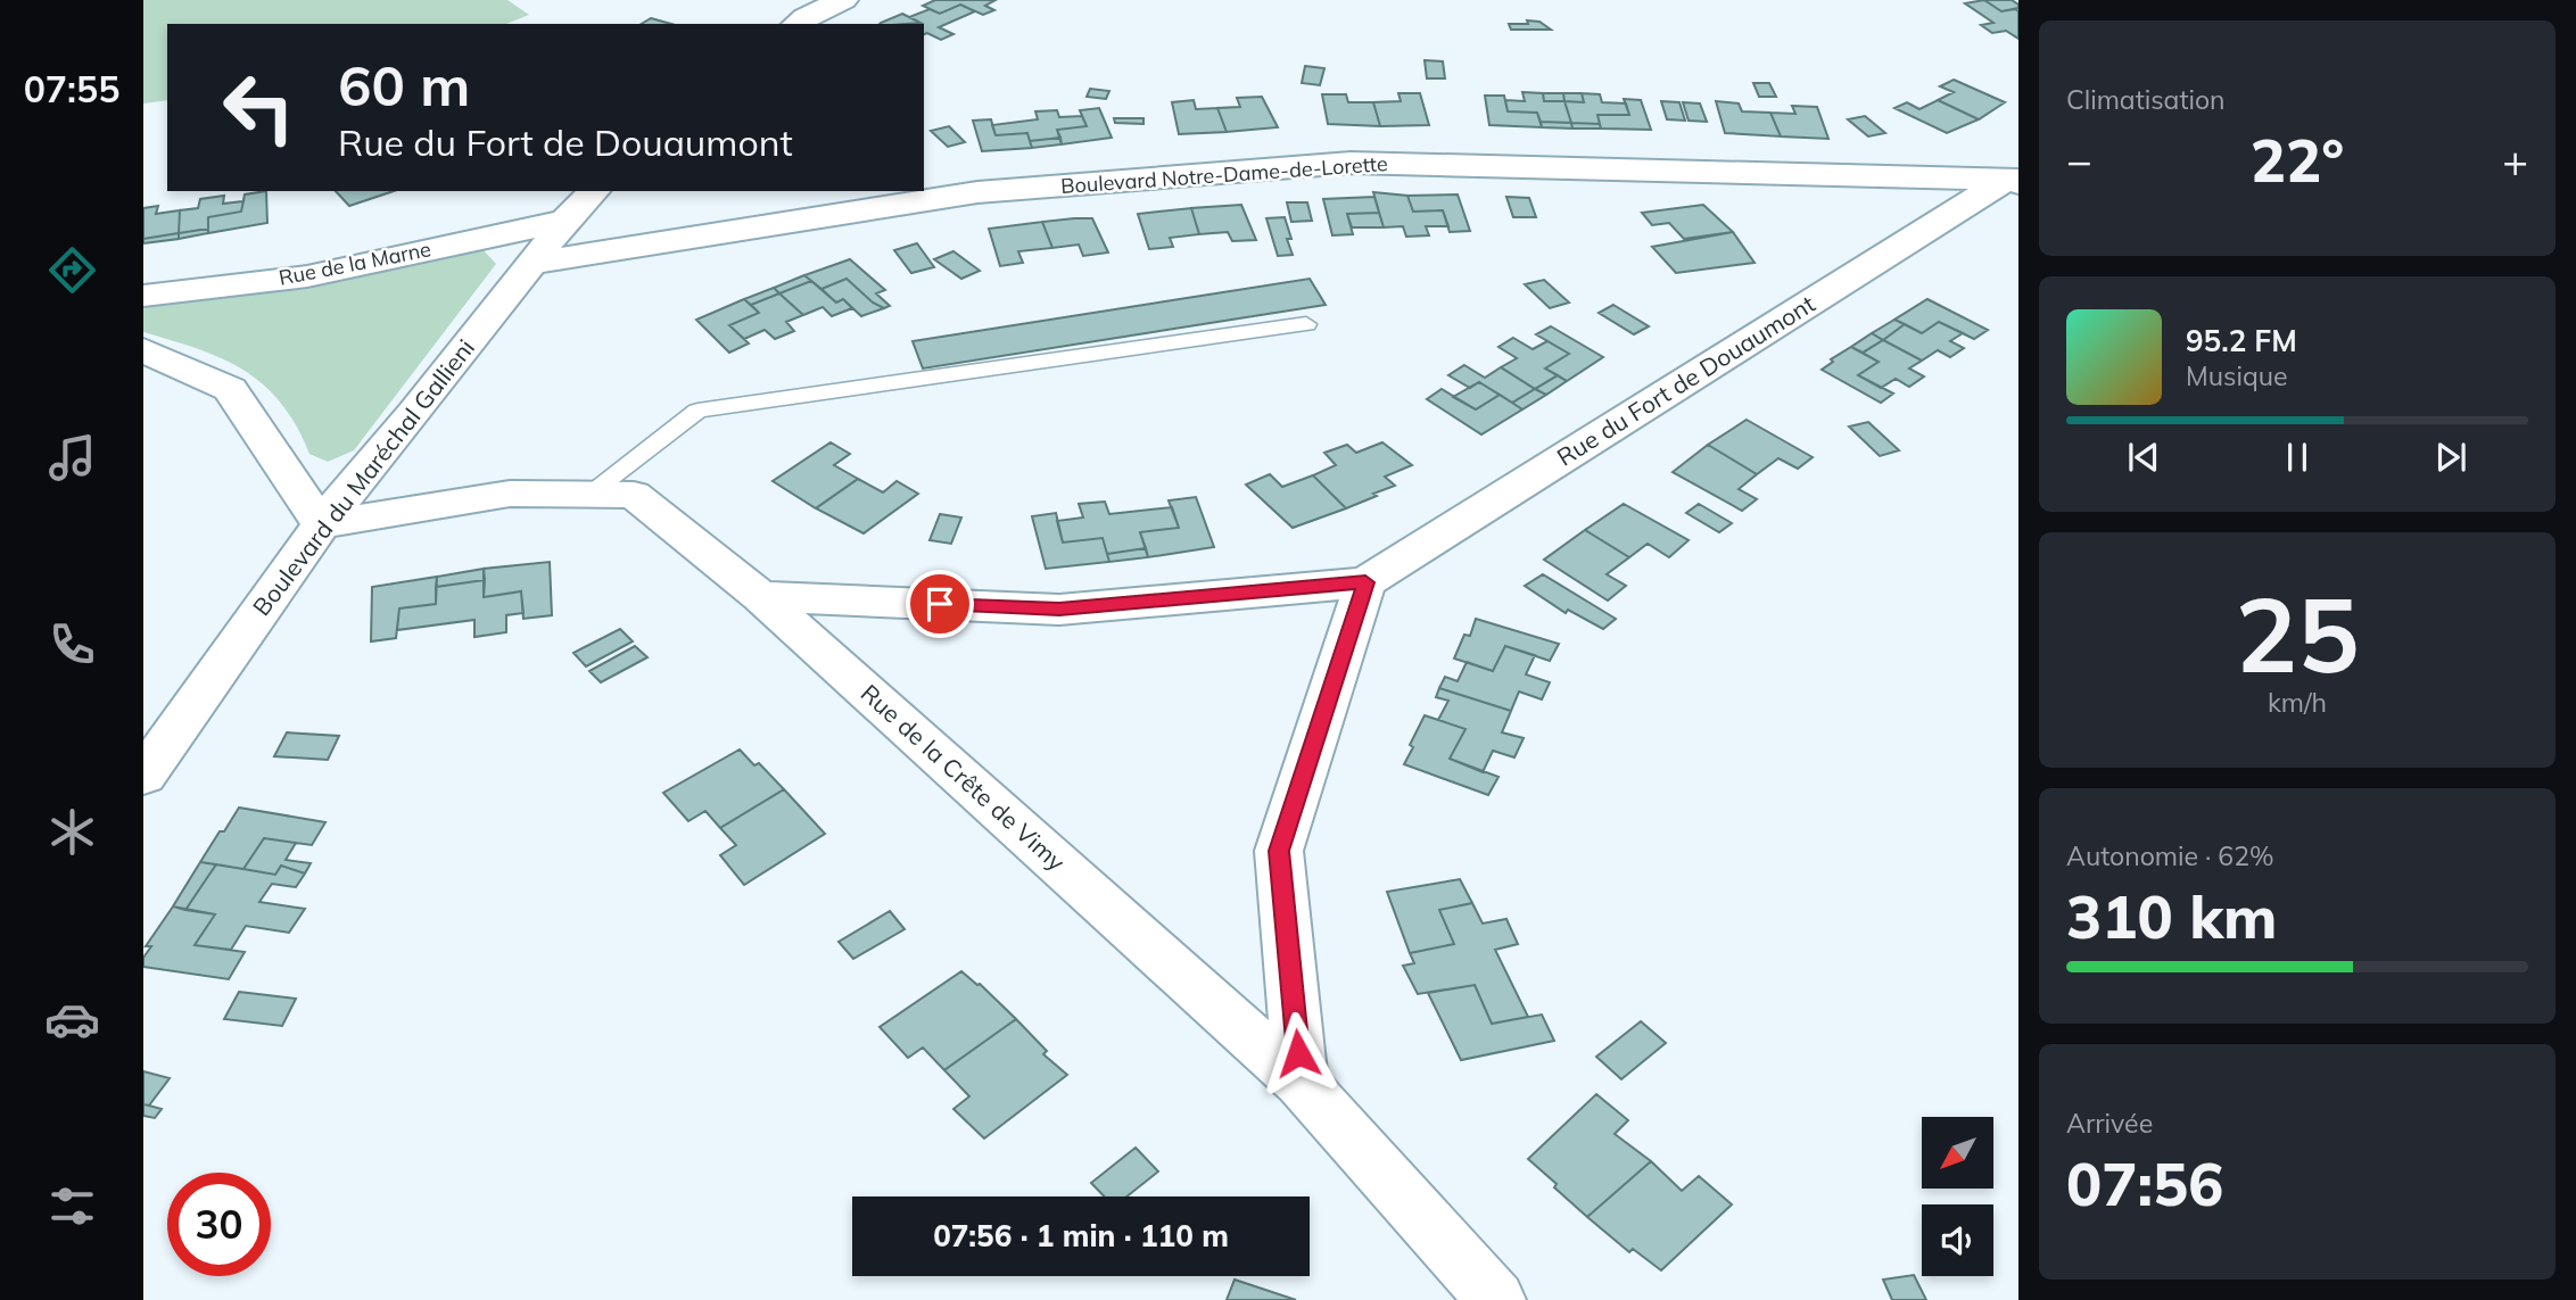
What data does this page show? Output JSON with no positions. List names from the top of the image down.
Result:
{
  "streets": {
    "street": [
      "Boulevard Notre-Dame-de-Lorette",
      "Rue de la Marne",
      "Rue du Fort de Douaumont",
      "Boulevard du Maréchal Gallieni",
      "Rue de la Crête de Vimy"
    ]
  },
  "crossings": [
    ["Boulevard Notre-Dame-de-Lorette", "Rue du Fort de Douaumont"],
    ["Boulevard Notre-Dame-de-Lorette", "Boulevard du Maréchal Gallieni"],
    ["Rue de la Marne", "Boulevard du Maréchal Gallieni"],
    ["Rue du Fort de Douaumont", "Rue de la Crête de Vimy"],
    ["Boulevard du Maréchal Gallieni", "Rue de la Crête de Vimy"]
  ],
  "north": "bottom left",
  "page": {
    "tabs": "07:55",
    "tile": [
      "Climatisation",
      ["25", "km/h"],
      ["Autonomie · 62%", "310 km"],
      ["Arrivée", "07:56"]
    ],
    "turn": ["60 m", "Rue du Fort de Douaumont"],
    "heat": ["−", "22°", "+"],
    "song": ["95.2 FM", "Musique"],
    "limit": "30",
    "trip": "07:56 · 1 min · 110 m"
  }
}
